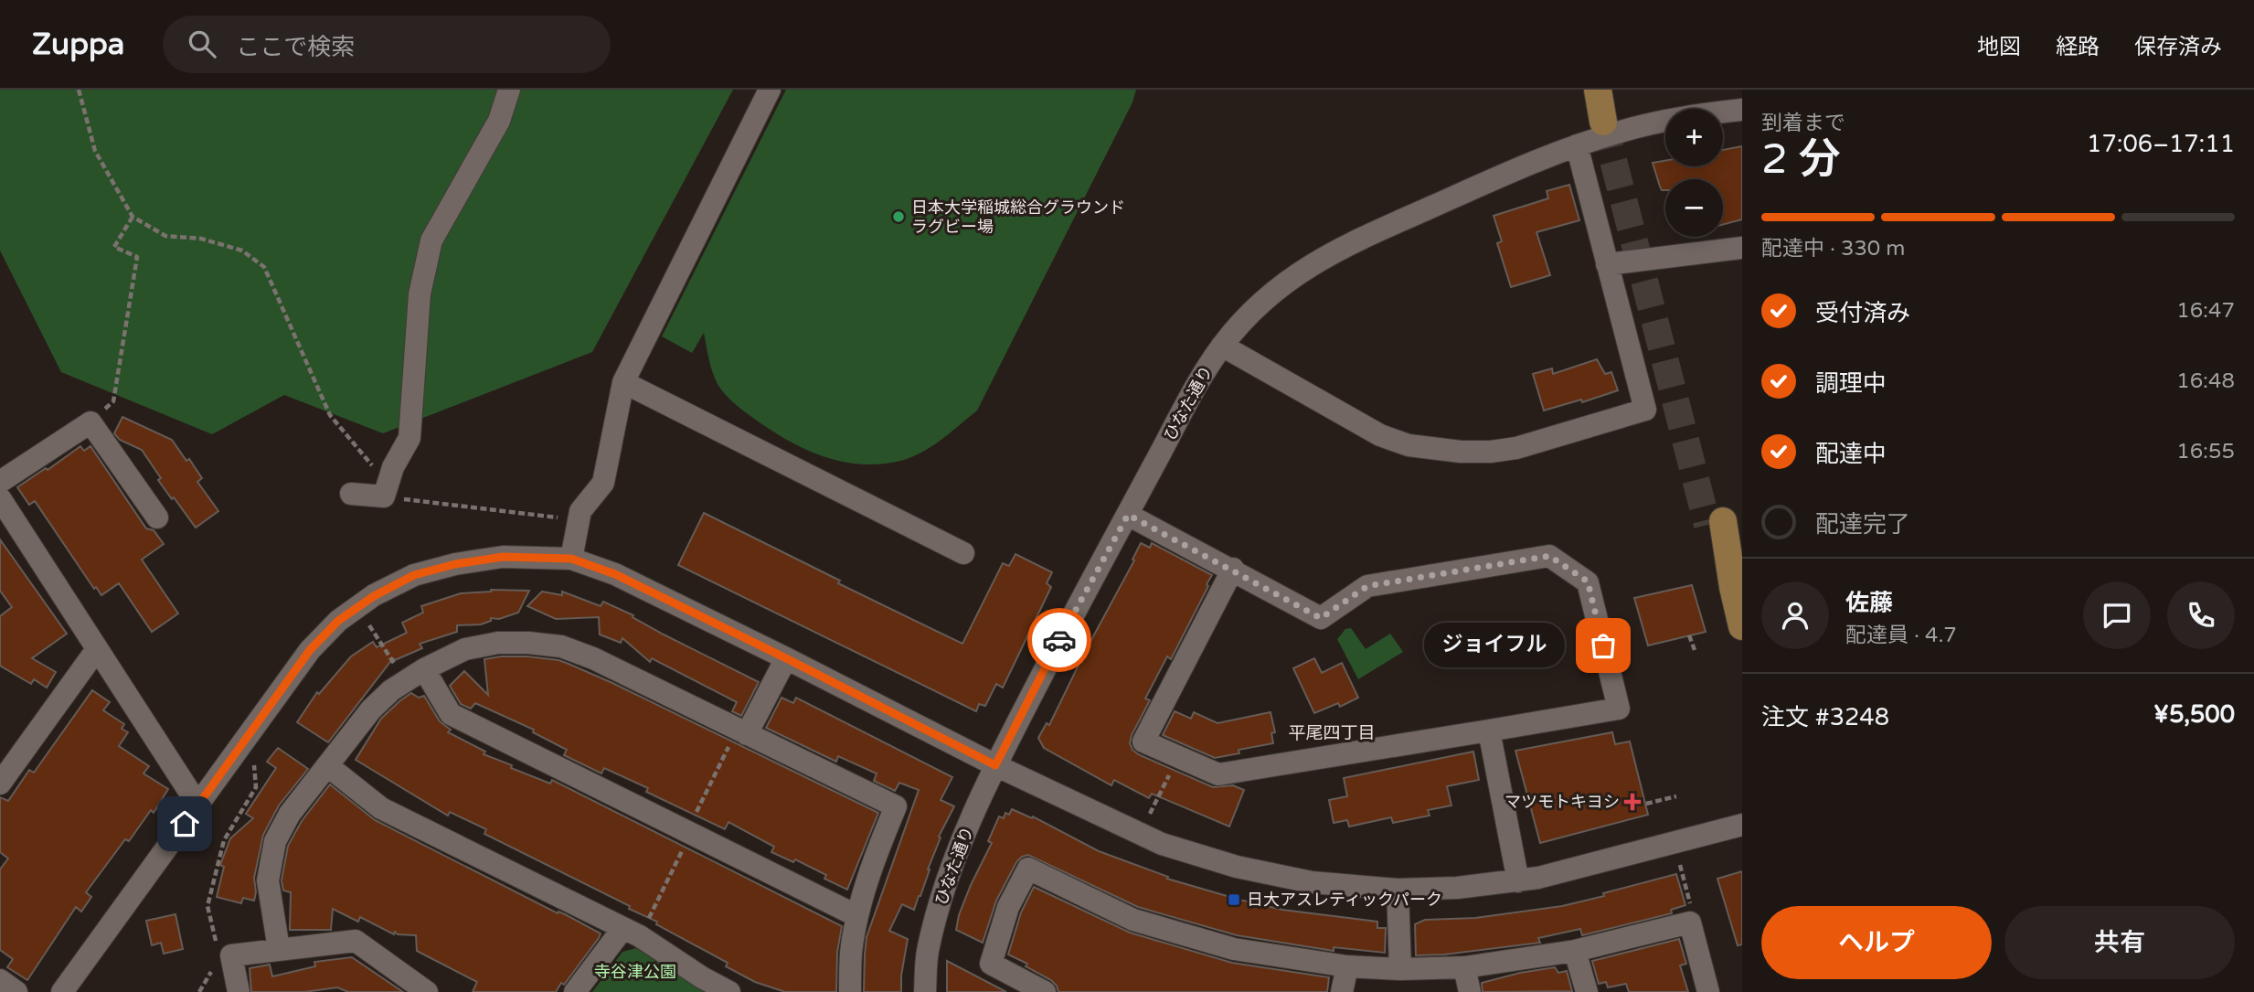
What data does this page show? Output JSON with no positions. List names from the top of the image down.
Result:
{
  "streets": {
    "street": ["ひなた通り"]
  },
  "districts": ["平尾四丁目"],
  "parks": ["寺谷津公園"],
  "places": {
    "other": ["日本大学稲城総合グラウンド ラグビー場", "ジョイフル"],
    "health": ["マツモトキヨシ"],
    "transit": ["日大アスレティックパーク"]
  },
  "page": {
    "header": "Zuppa",
    "search": "ここで検索",
    "nav": ["地図", "経路", "保存済み"],
    "heading": ["2 分", "到着まで", "17:06–17:11"],
    "panel": [
      "佐藤",
      "配達員 · 4.7",
      "注文 #3248",
      "¥5,500"
    ],
    "map_buttons": ["+", "−"],
    "bar": "配達中 · 330 m",
    "list": [
      ["受付済み", "16:47"],
      ["調理中", "16:48"],
      ["配達中", "16:55"],
      "配達完了"
    ],
    "bubble": "ジョイフル",
    "buttons": ["ヘルプ", "共有"]
  }
}
